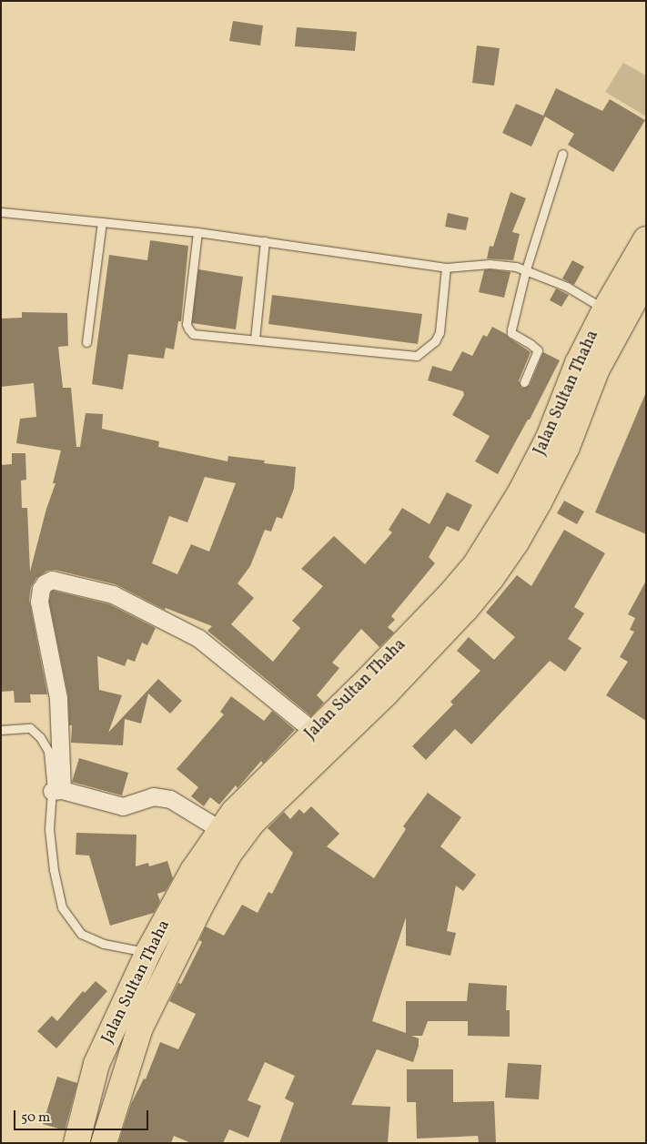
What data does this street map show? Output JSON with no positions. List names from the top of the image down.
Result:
{
  "streets": {
    "highway": ["Jalan Sultan Thaha"]
  },
  "scale_bar": "50 m"
}
